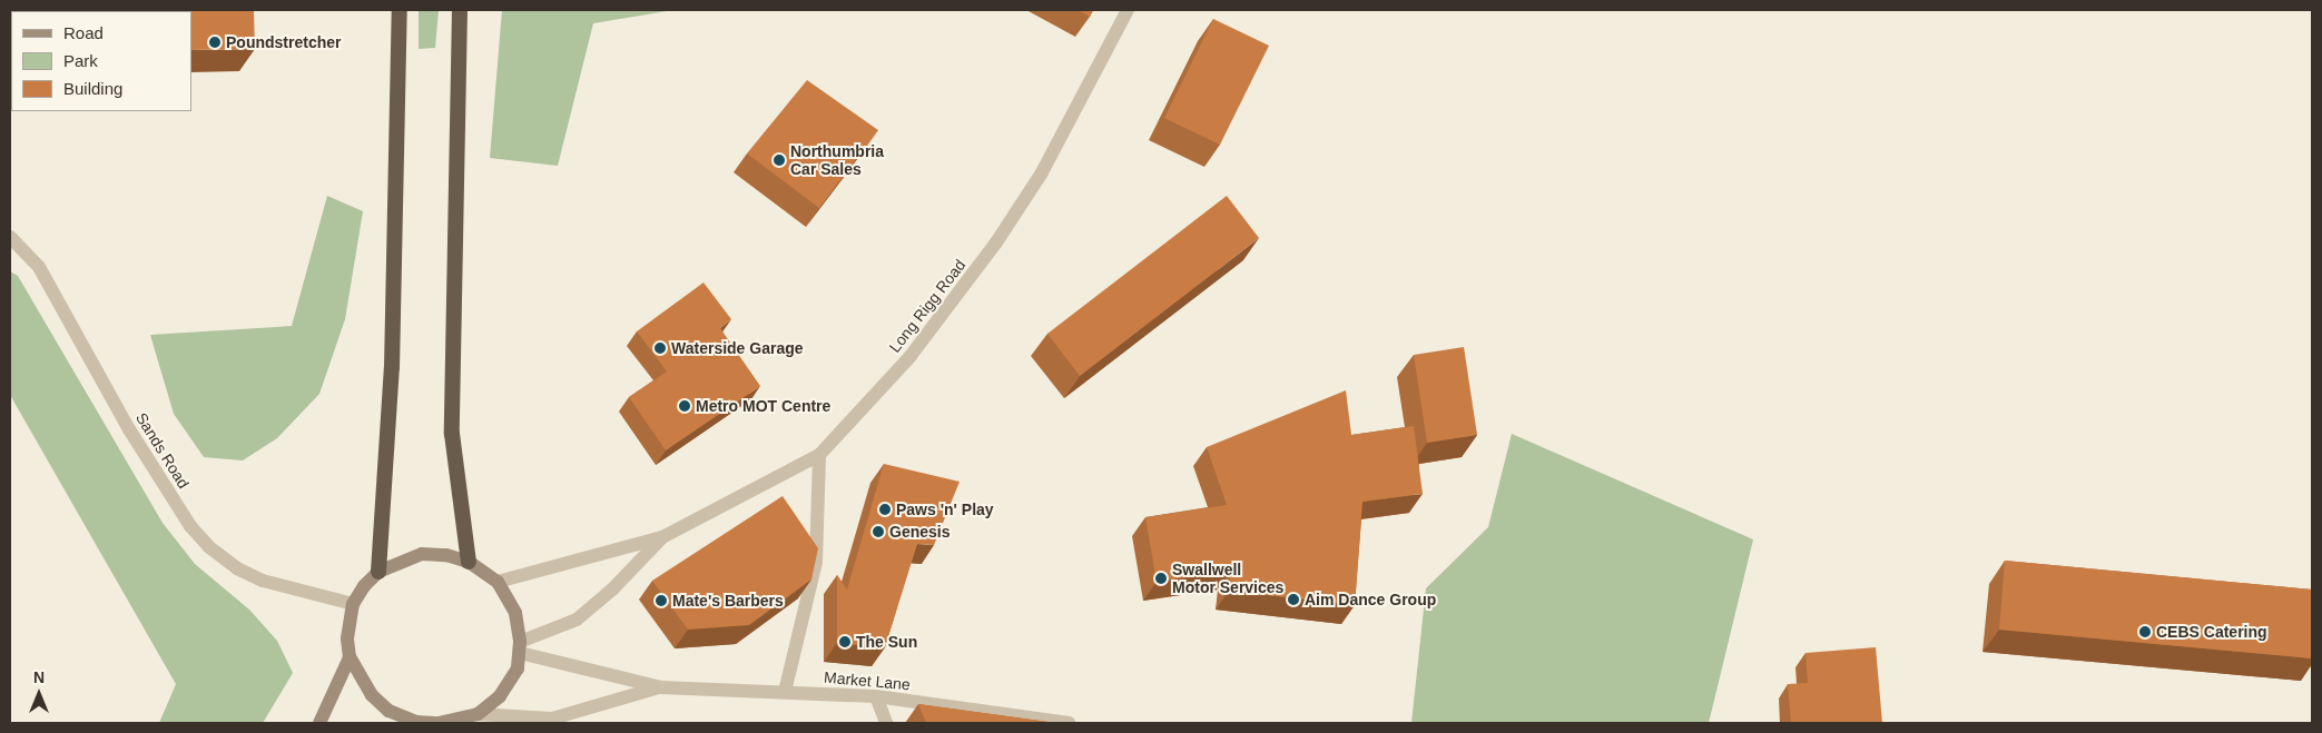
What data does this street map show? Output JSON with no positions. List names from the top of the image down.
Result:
{
  "streets": {
    "street": ["Long Rigg Road", "Sands Road", "Market Lane"]
  },
  "crossings": [
    ["Sands Road", "Market Lane"]
  ],
  "places": [
    "Poundstretcher",
    "Northumbria Car Sales",
    "Waterside Garage",
    "Metro MOT Centre",
    "Paws 'n' Play",
    "Genesis",
    "Swallwell Motor Services",
    "Aim Dance Group",
    "Mate's Barbers",
    "CEBS Catering",
    "The Sun"
  ],
  "legend": ["Road", "Park", "Building"],
  "north": "top"
}
